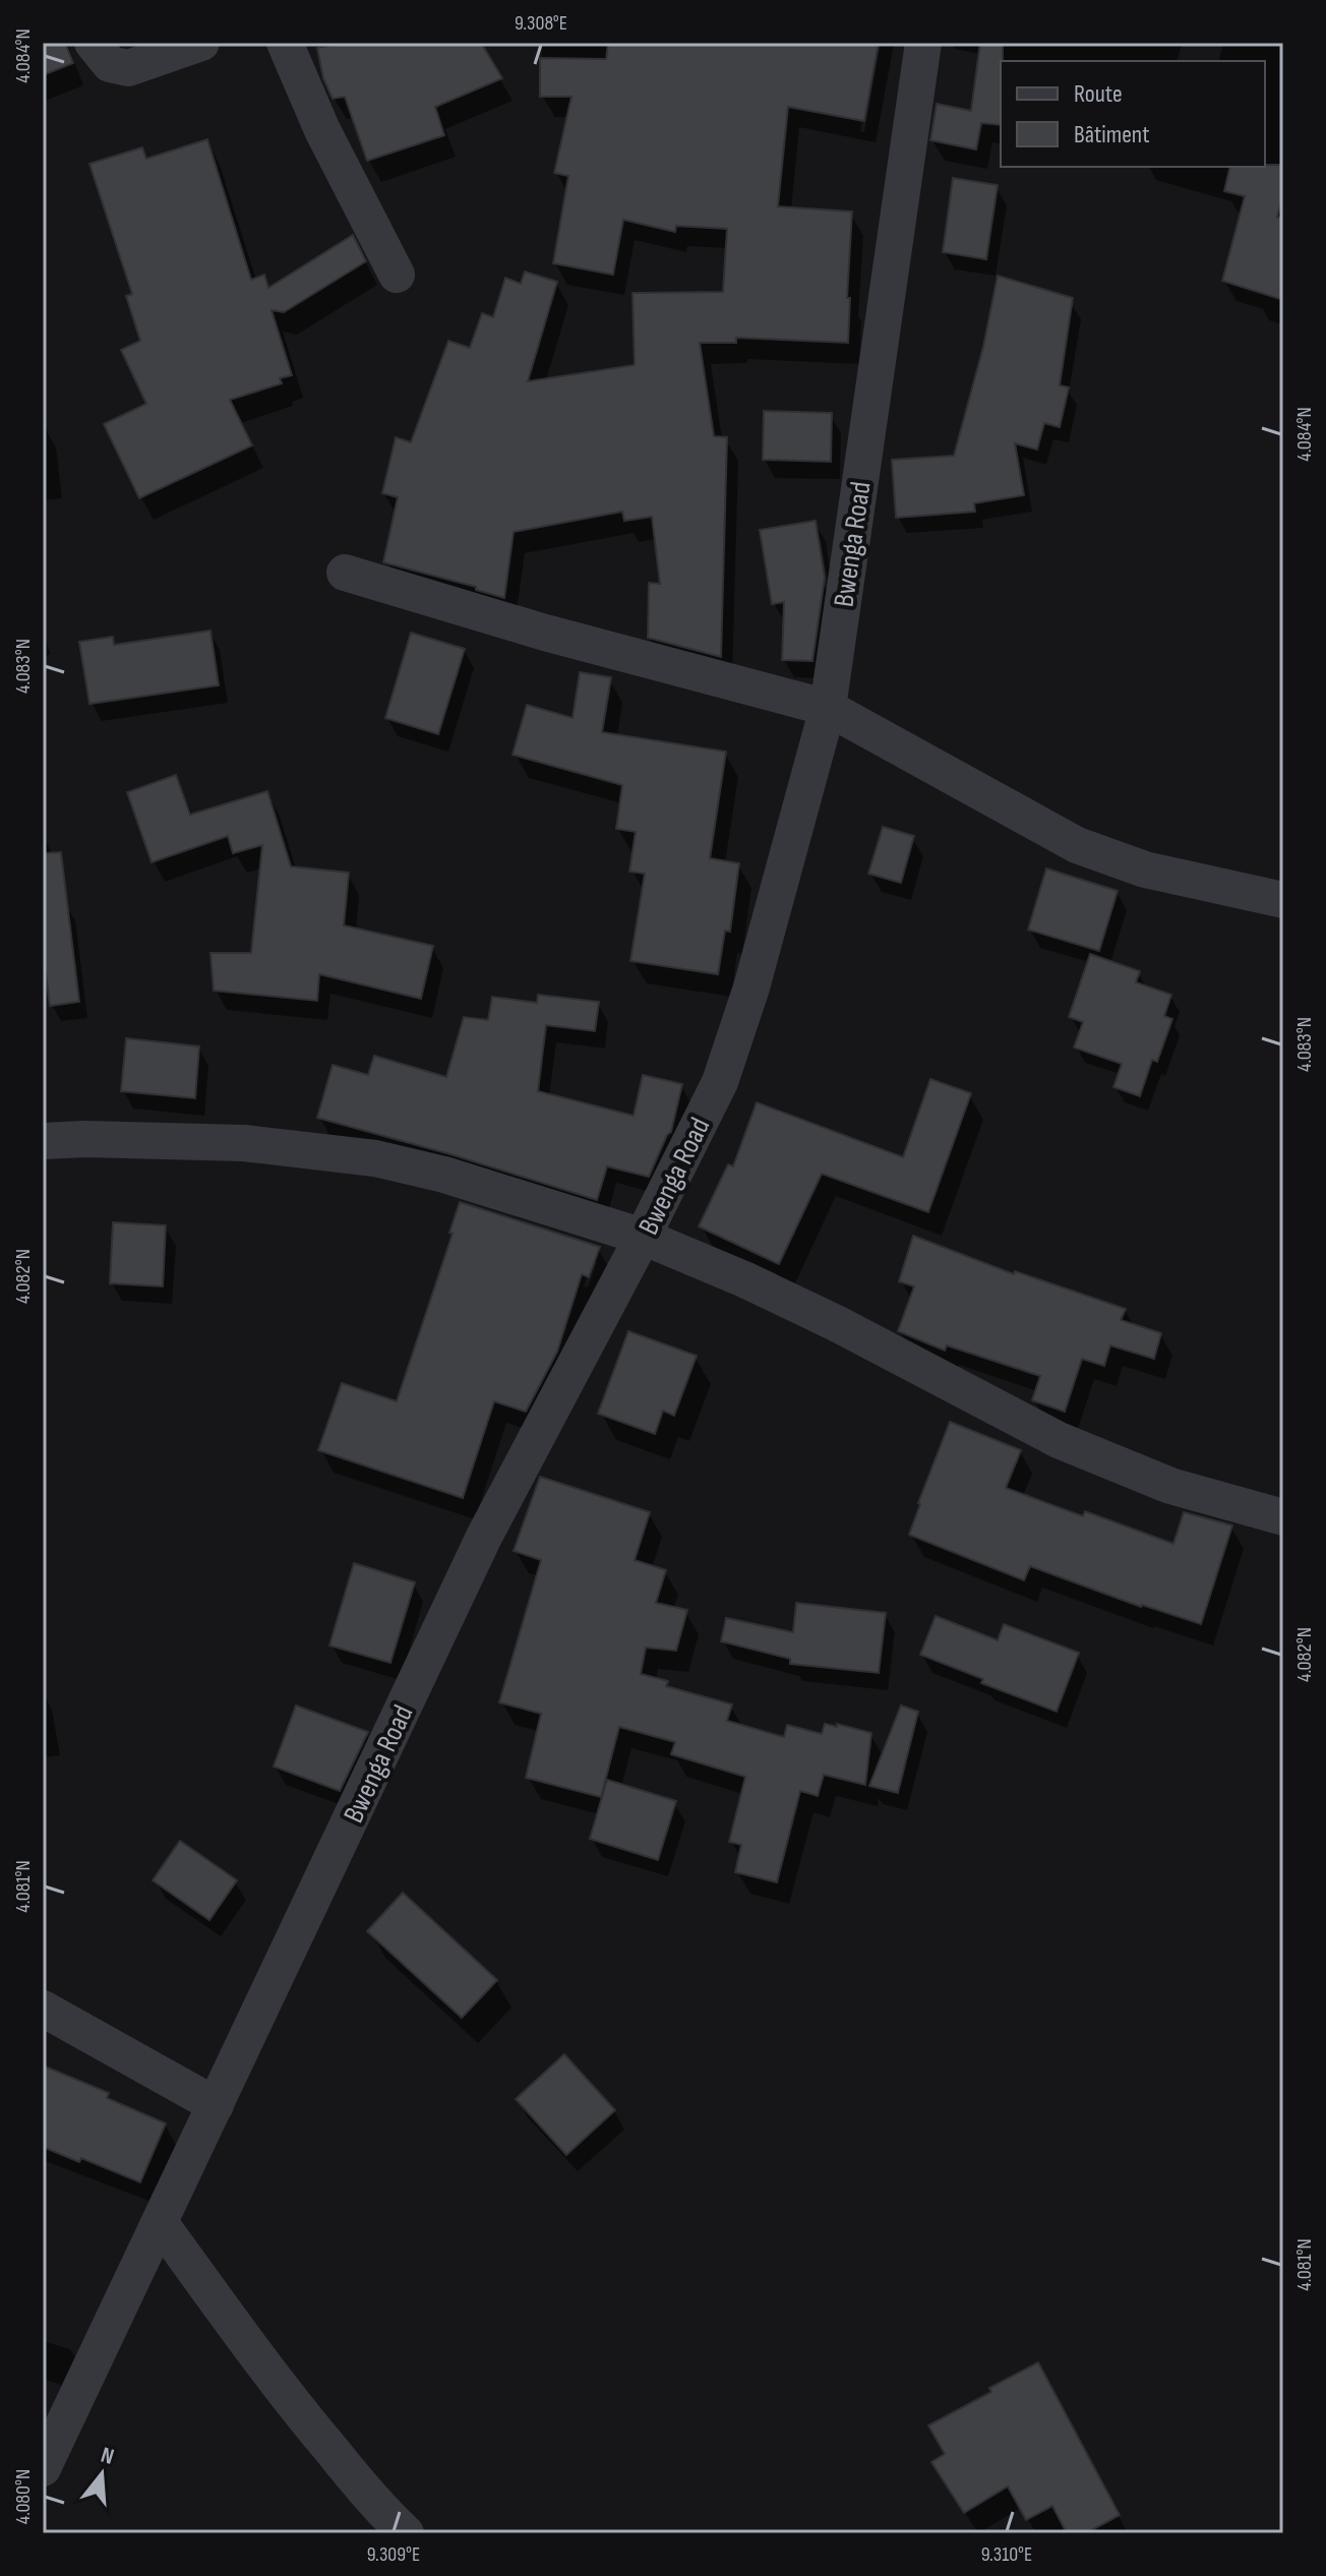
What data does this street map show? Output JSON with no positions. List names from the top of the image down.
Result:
{
  "streets": {
    "street": ["Bwenga Road"]
  },
  "legend": ["Route", "Bâtiment"],
  "north": "top",
  "coordinates": [
    "9.308°E",
    "4.084°N",
    "4.083°N",
    "4.082°N",
    "4.081°N",
    "4.080°N",
    "9.309°E",
    "9.310°E"
  ]
}
